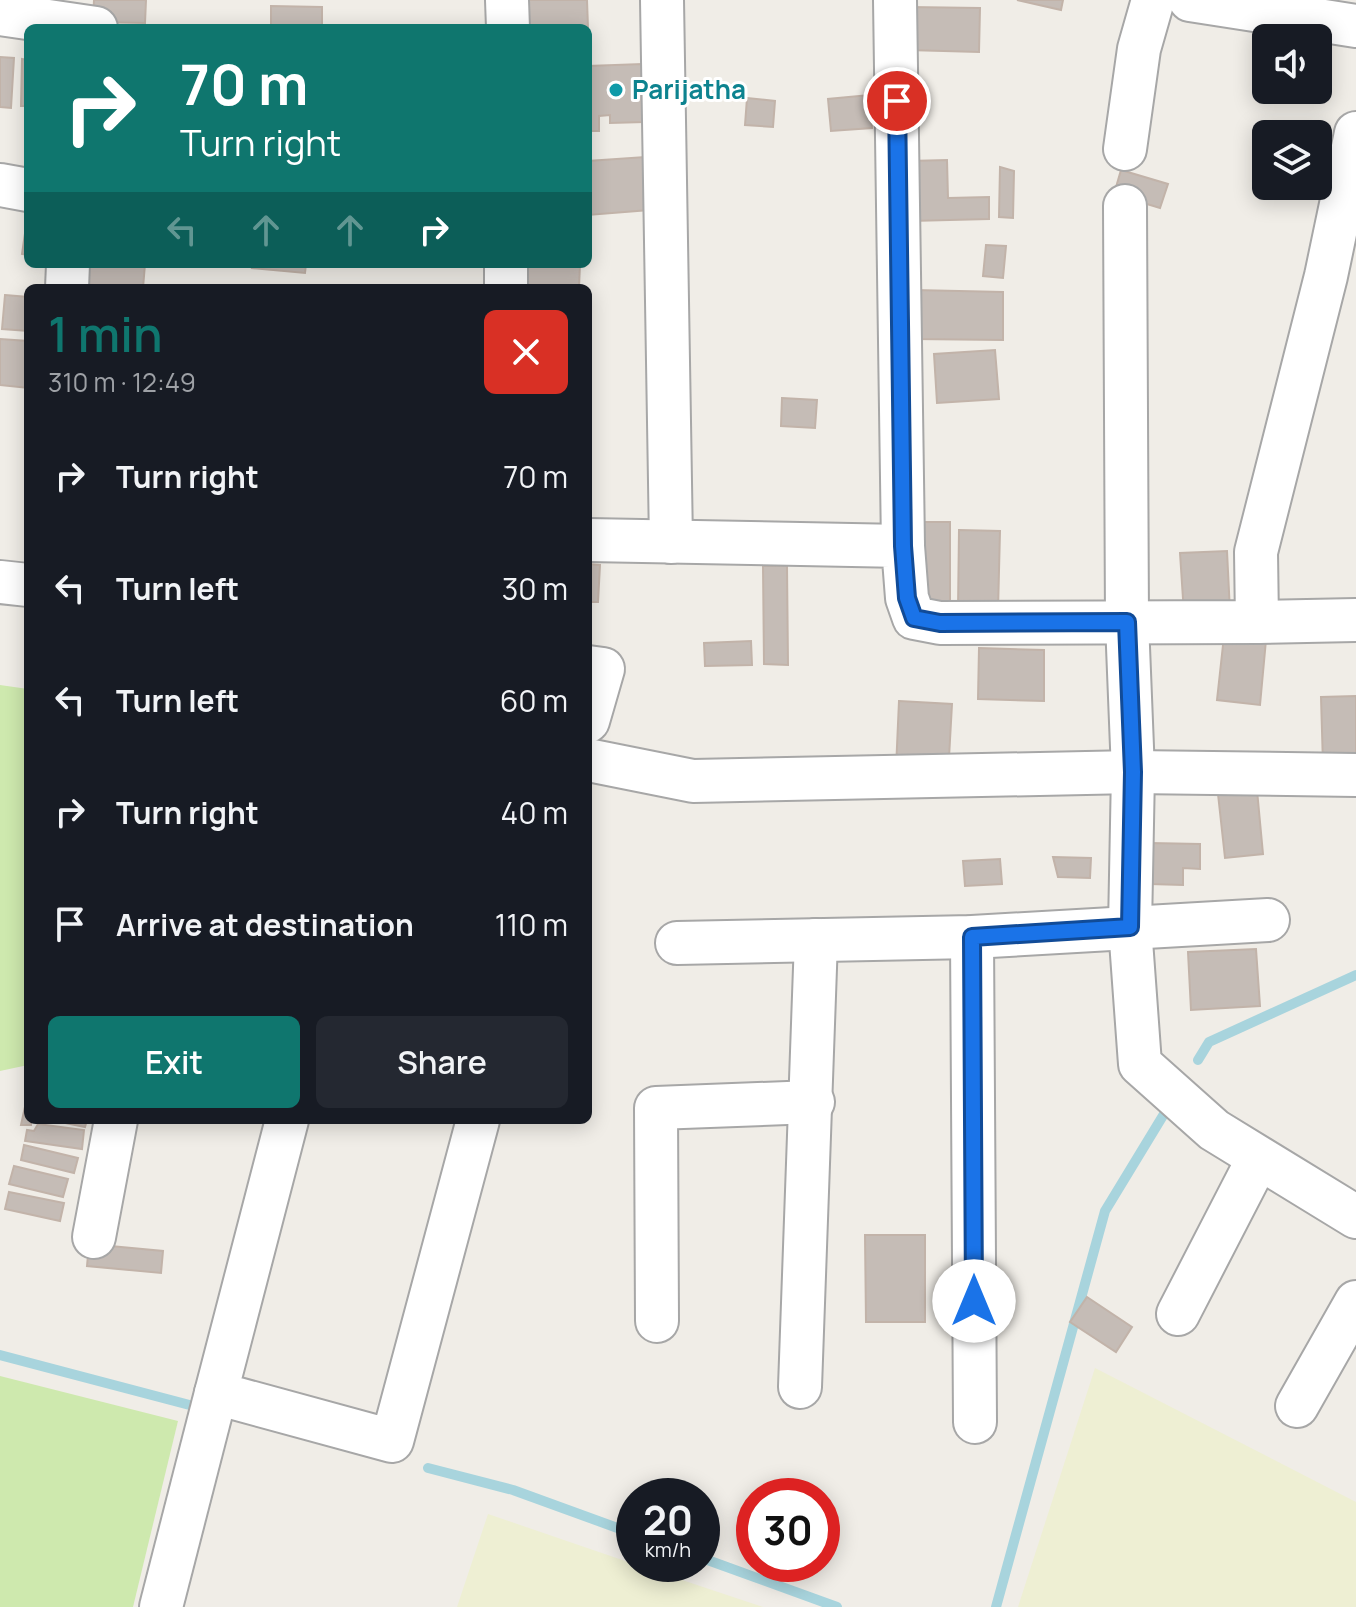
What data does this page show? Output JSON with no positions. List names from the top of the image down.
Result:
{
  "places": ["Parijatha"],
  "page": {
    "turn": ["70 m", "Turn right"],
    "heading": ["1 min", "310 m · 12:49"],
    "list": [
      {
        "name": "Turn right",
        "value": "70 m"
      },
      {
        "name": "Turn left",
        "value": "30 m"
      },
      {
        "name": "Turn left",
        "value": "60 m"
      },
      {
        "name": "Turn right",
        "value": "40 m"
      },
      {
        "name": "Arrive at destination",
        "value": "110 m"
      }
    ],
    "buttons": ["Exit", "Share"],
    "speed": "20 km/h",
    "limit": "30"
  }
}
